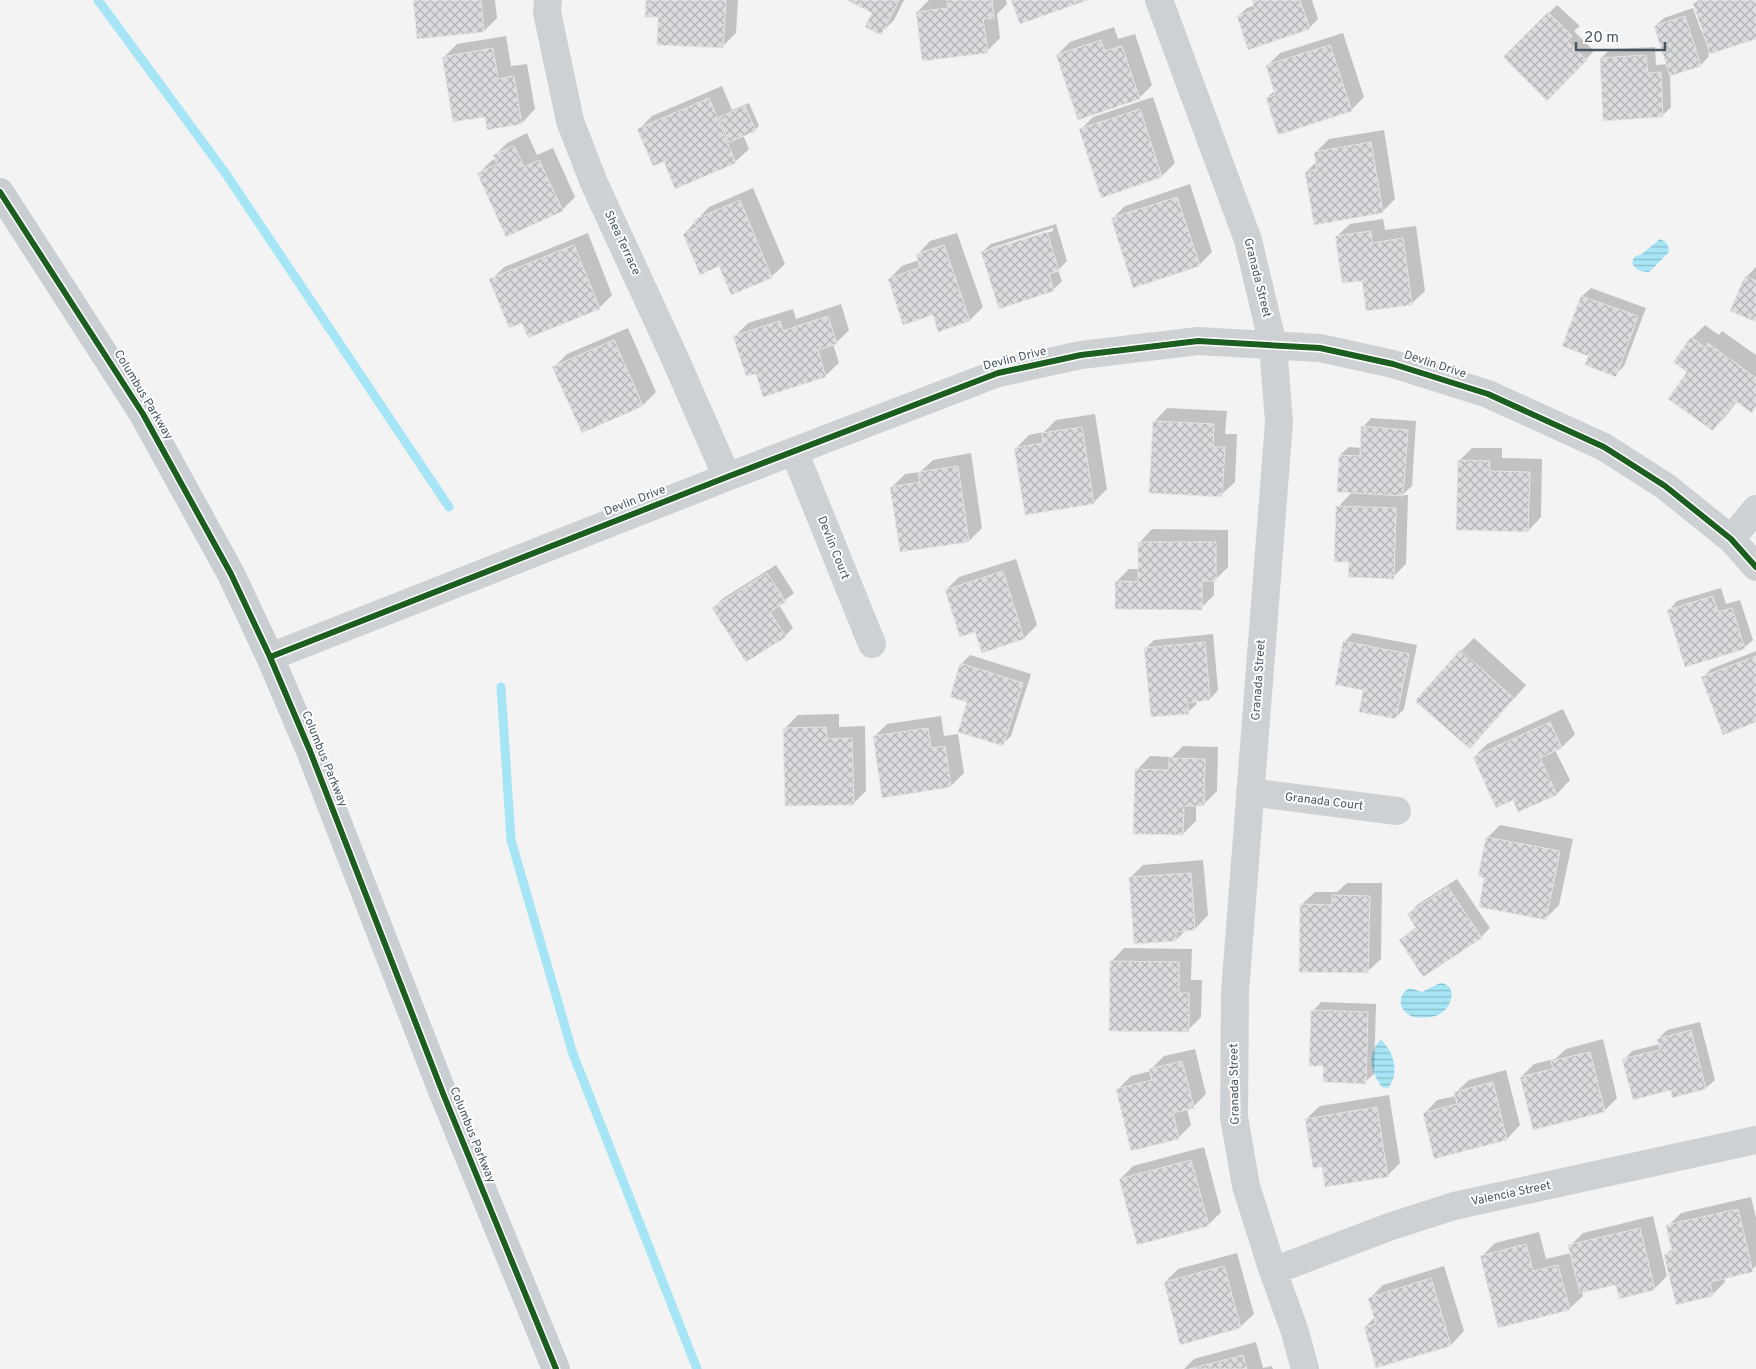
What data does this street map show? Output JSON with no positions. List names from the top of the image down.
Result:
{
  "streets": {
    "main road": ["Columbus Parkway"],
    "street": [
      "Shea Terrace",
      "Granada Street",
      "Devlin Drive",
      "Devlin Court",
      "Granada Court",
      "Valencia Street"
    ]
  },
  "crossings": [
    ["Shea Terrace", "Devlin Drive"],
    ["Granada Street", "Devlin Drive"],
    ["Granada Street", "Granada Court"],
    ["Granada Street", "Valencia Street"],
    ["Devlin Drive", "Columbus Parkway"],
    ["Devlin Drive", "Devlin Court"]
  ],
  "scale_bar": "20 m"
}
